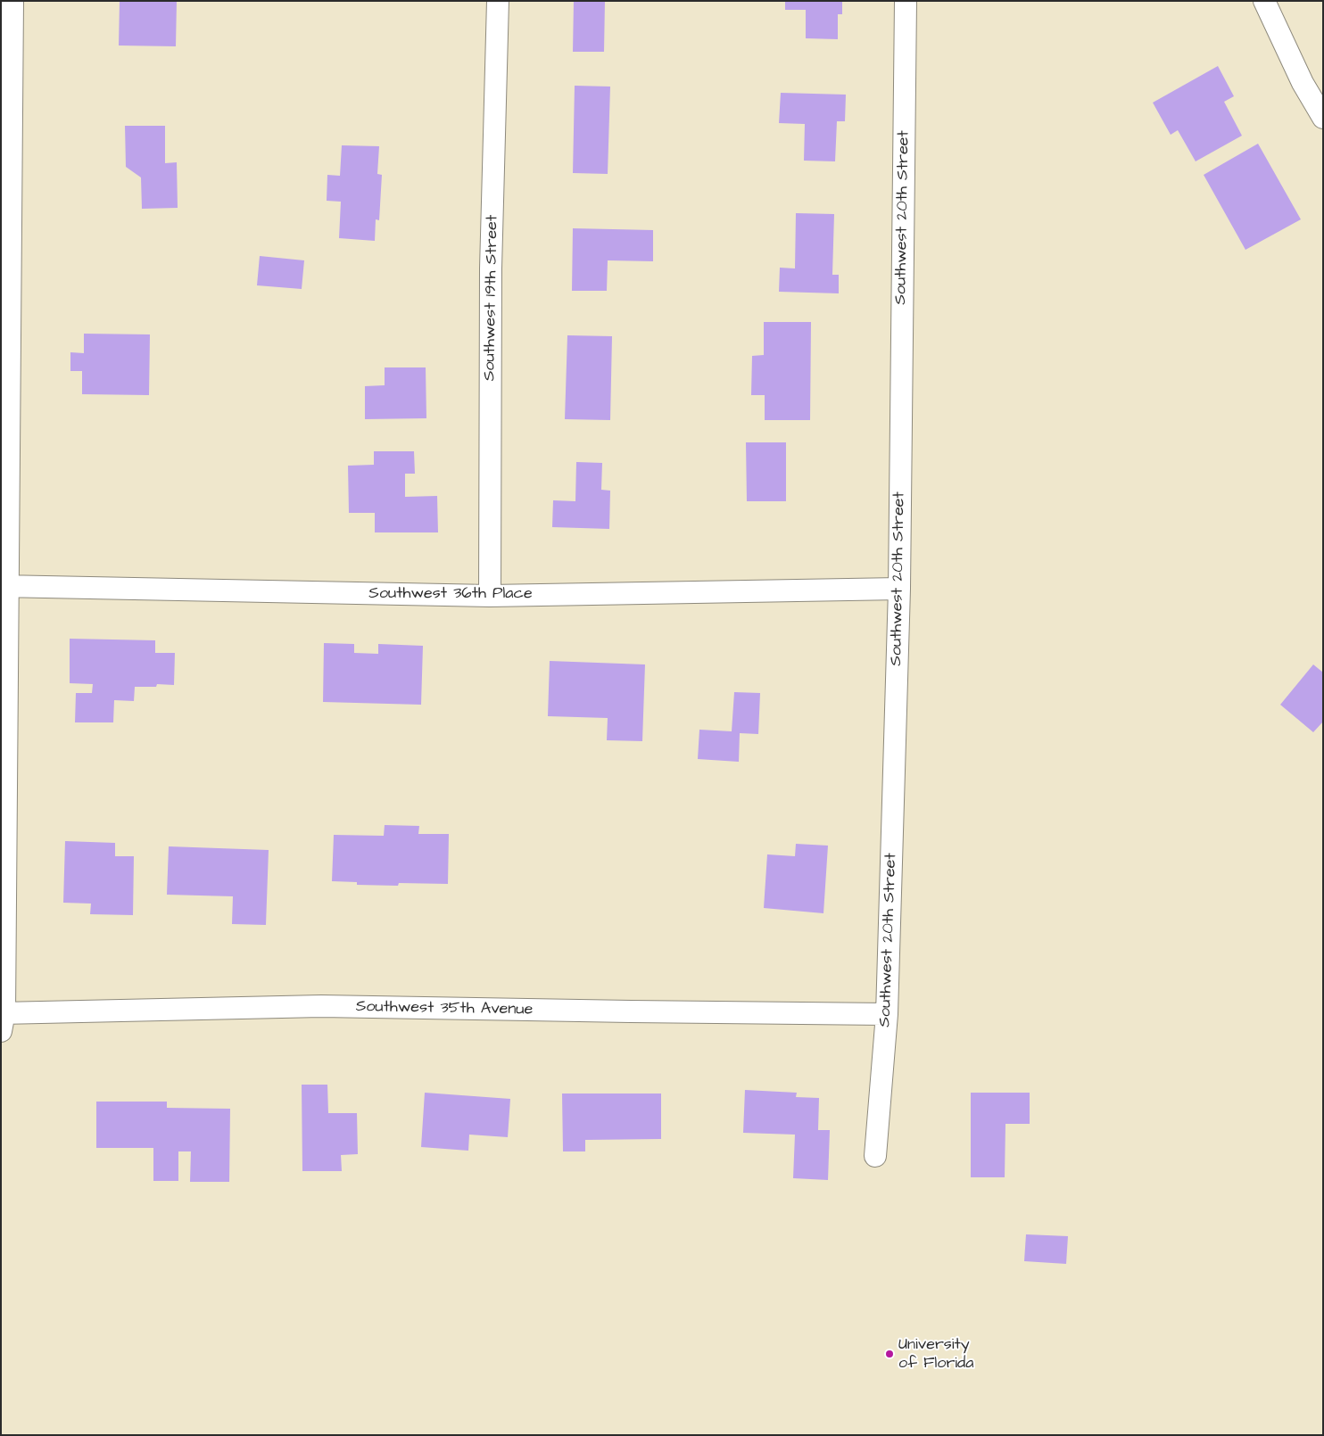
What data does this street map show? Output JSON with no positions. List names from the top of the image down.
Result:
{
  "streets": {
    "street": [
      "Southwest 20th Street",
      "Southwest 19th Street",
      "Southwest 36th Place",
      "Southwest 35th Avenue"
    ]
  },
  "crossings": [
    ["Southwest 20th Street", "Southwest 36th Place"],
    ["Southwest 20th Street", "Southwest 35th Avenue"],
    ["Southwest 19th Street", "Southwest 36th Place"]
  ],
  "places": ["University of Florida"]
}
